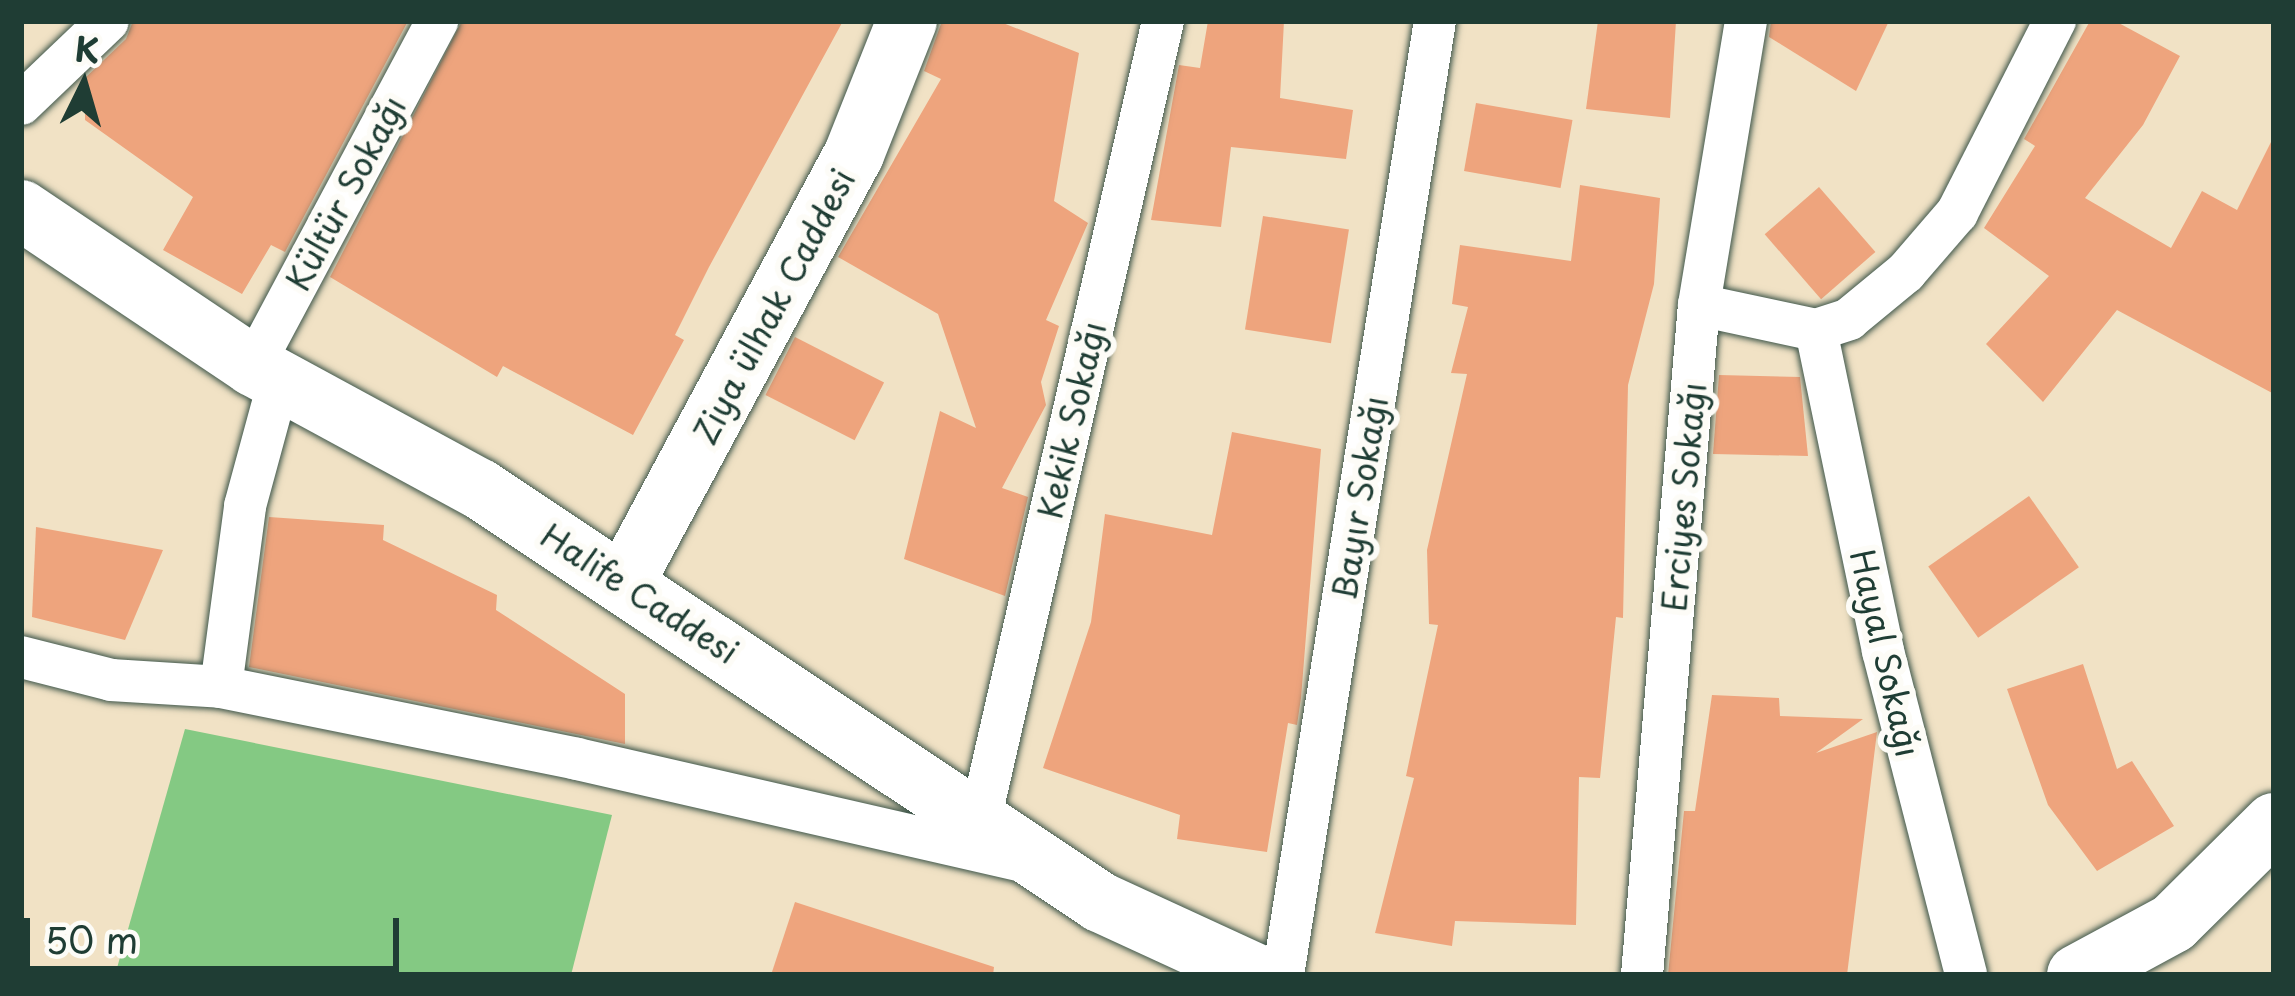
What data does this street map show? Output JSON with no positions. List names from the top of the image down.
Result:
{
  "streets": {
    "street": [
      "Kültür Sokağı",
      "Ziya ülhak Caddesi",
      "Kekik Sokağı",
      "Erciyes Sokağı",
      "Bayır Sokağı",
      "Halife Caddesi",
      "Hayal Sokağı"
    ]
  },
  "crossings": [
    ["Kültür Sokağı", "Halife Caddesi"],
    ["Ziya ülhak Caddesi", "Halife Caddesi"],
    ["Kekik Sokağı", "Halife Caddesi"]
  ],
  "scale_bar": "50 m",
  "north": "top"
}
